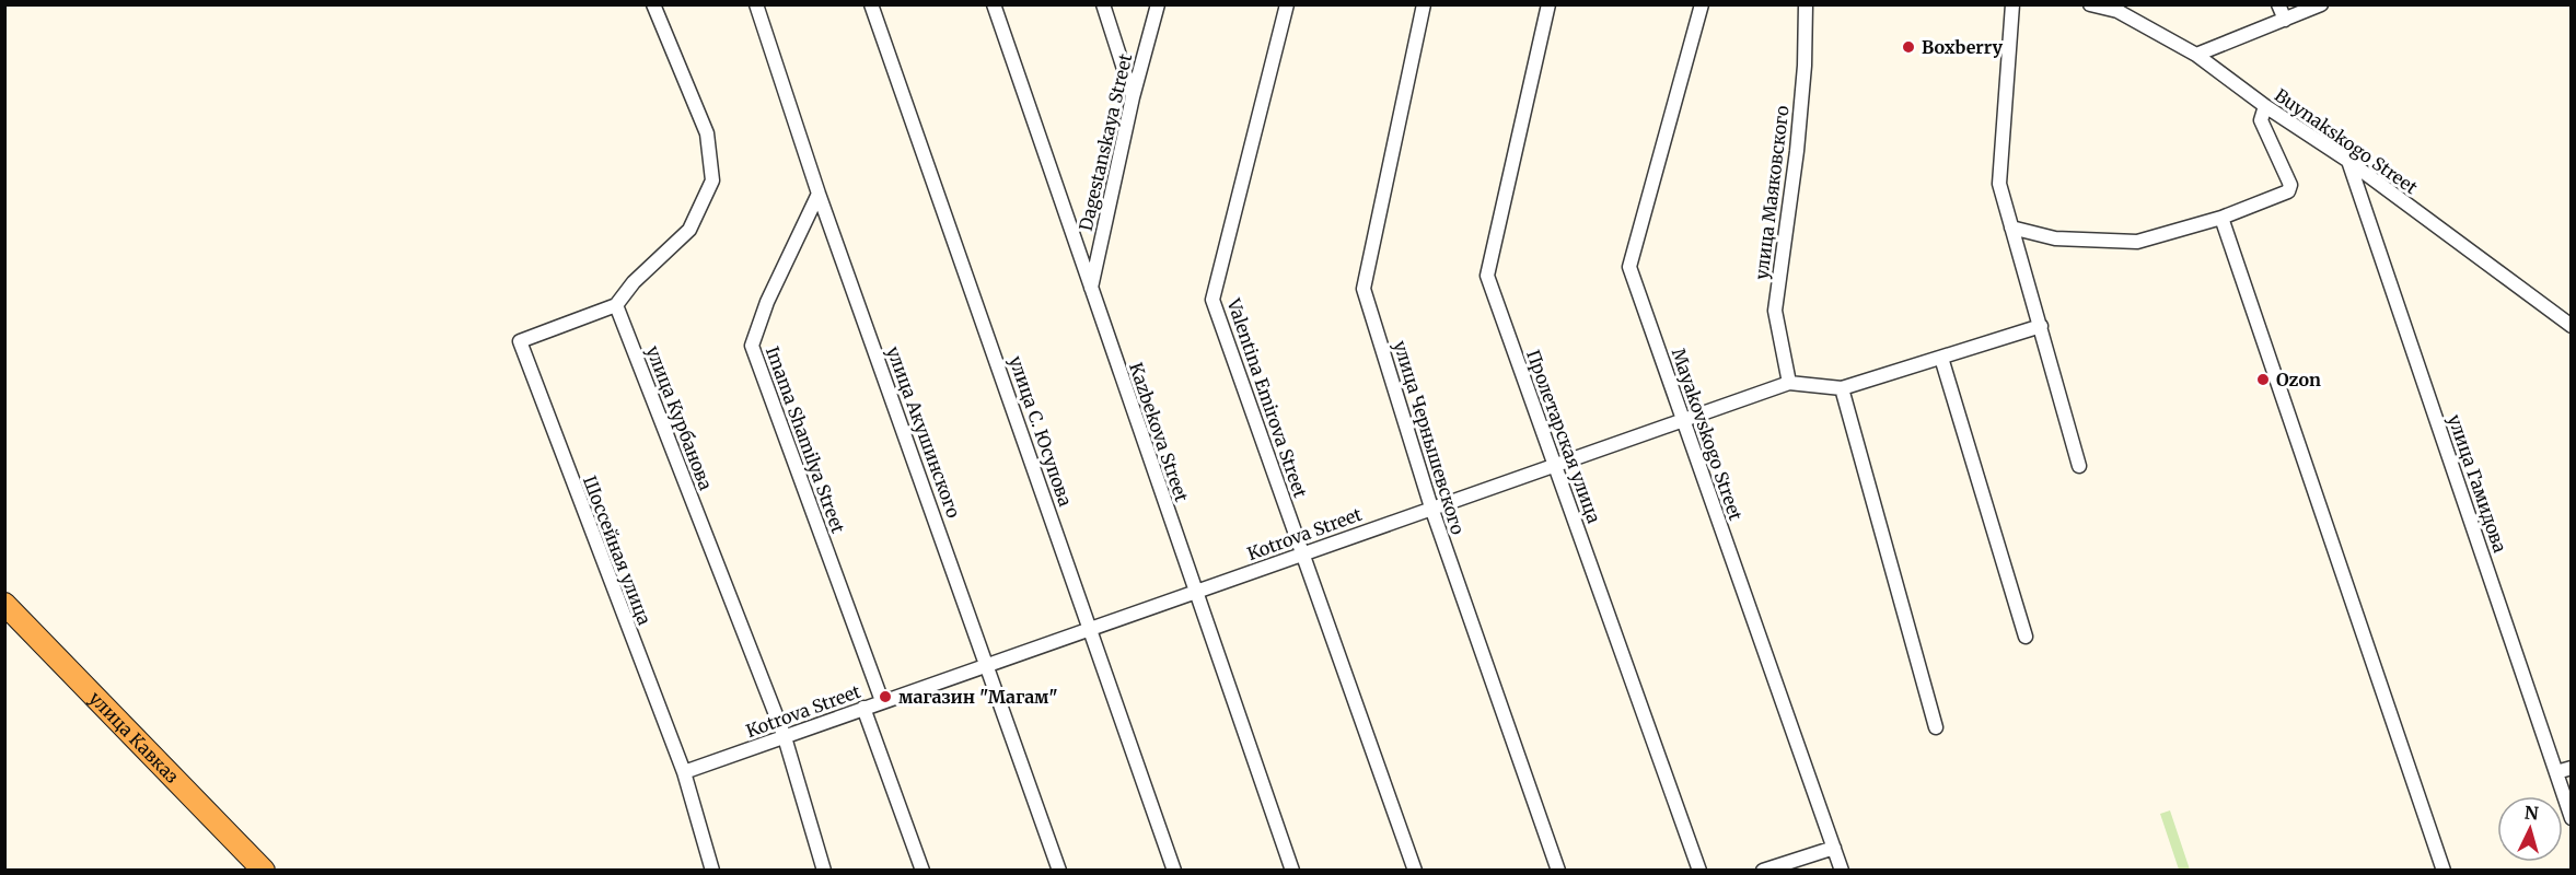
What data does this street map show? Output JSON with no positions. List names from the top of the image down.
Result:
{
  "streets": {
    "highway": ["улица Кавказ"],
    "street": [
      "Buynakskogo Street",
      "Dagestanskaya Street",
      "улица Маяковского",
      "Valentina Emirova Street",
      "улица Курбанова",
      "улица С. Юсупова",
      "улица Акушинского",
      "Kazbekova Street",
      "Mayakovskogo Street",
      "Пролетарская улица",
      "улица Чернышевского",
      "Imama Shamilya Street",
      "улица Гамидова",
      "Kotrova Street",
      "Шоссейная улица"
    ]
  },
  "crossings": [
    ["Buynakskogo Street", "улица Гамидова"],
    ["Dagestanskaya Street", "Kazbekova Street"],
    ["улица Маяковского", "Kotrova Street"],
    ["Valentina Emirova Street", "Kotrova Street"],
    ["улица Курбанова", "Kotrova Street"],
    ["улица Курбанова", "Шоссейная улица"],
    ["улица С. Юсупова", "Kotrova Street"],
    ["улица Акушинского", "Imama Shamilya Street"],
    ["улица Акушинского", "Kotrova Street"],
    ["Kazbekova Street", "Kotrova Street"],
    ["Mayakovskogo Street", "Kotrova Street"],
    ["Пролетарская улица", "Kotrova Street"],
    ["улица Чернышевского", "Kotrova Street"],
    ["Imama Shamilya Street", "Kotrova Street"],
    ["Kotrova Street", "Шоссейная улица"]
  ],
  "places": ["Boxberry", "Ozon", "магазин \"Магам\""],
  "north": "top"
}
